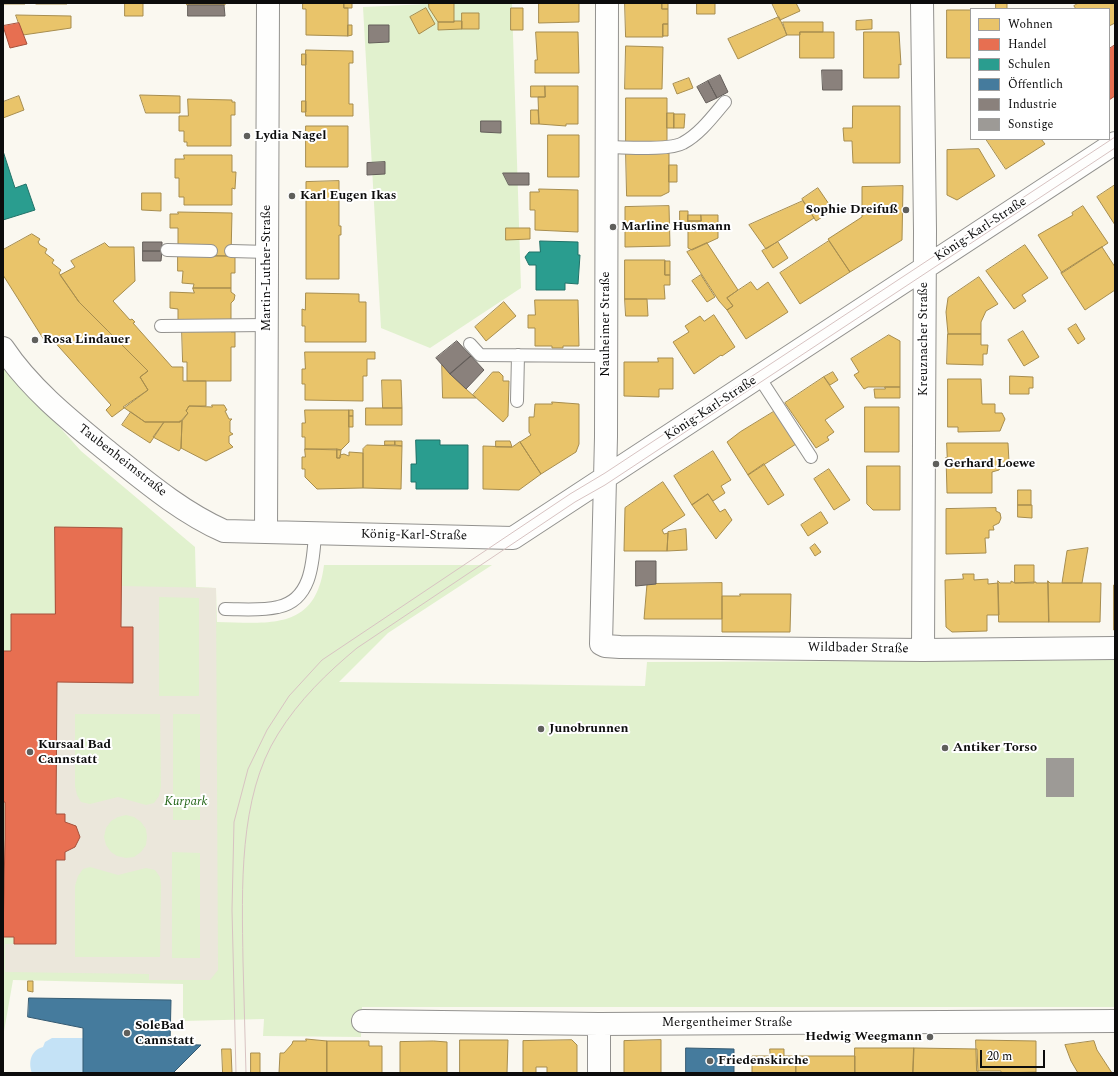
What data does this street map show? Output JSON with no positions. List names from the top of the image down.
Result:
{
  "streets": {
    "street": [
      "König-Karl-Straße",
      "Martin-Luther-Straße",
      "Nauheimer Straße",
      "Kreuznacher Straße",
      "Taubenheimstraße",
      "Wildbader Straße",
      "Mergentheimer Straße"
    ]
  },
  "crossings": [
    ["König-Karl-Straße", "Martin-Luther-Straße"],
    ["König-Karl-Straße", "Nauheimer Straße"],
    ["König-Karl-Straße", "Kreuznacher Straße"],
    ["König-Karl-Straße", "Taubenheimstraße"],
    ["Martin-Luther-Straße", "Taubenheimstraße"],
    ["Nauheimer Straße", "Wildbader Straße"],
    ["Kreuznacher Straße", "Wildbader Straße"]
  ],
  "parks": ["Kurpark"],
  "places": [
    "Lydia Nagel",
    "Karl Eugen Ikas",
    "Sophie Dreifuß",
    "Marline Husmann",
    "Rosa Lindauer",
    "Gerhard Loewe",
    "Junobrunnen",
    "Antiker Torso",
    "Kursaal Bad Cannstatt",
    "SoleBad Cannstatt",
    "Hedwig Weegmann",
    "Friedenskirche"
  ],
  "legend": [
    "Wohnen",
    "Handel",
    "Schulen",
    "Öffentlich",
    "Industrie",
    "Sonstige"
  ],
  "scale_bar": "20 m"
}
